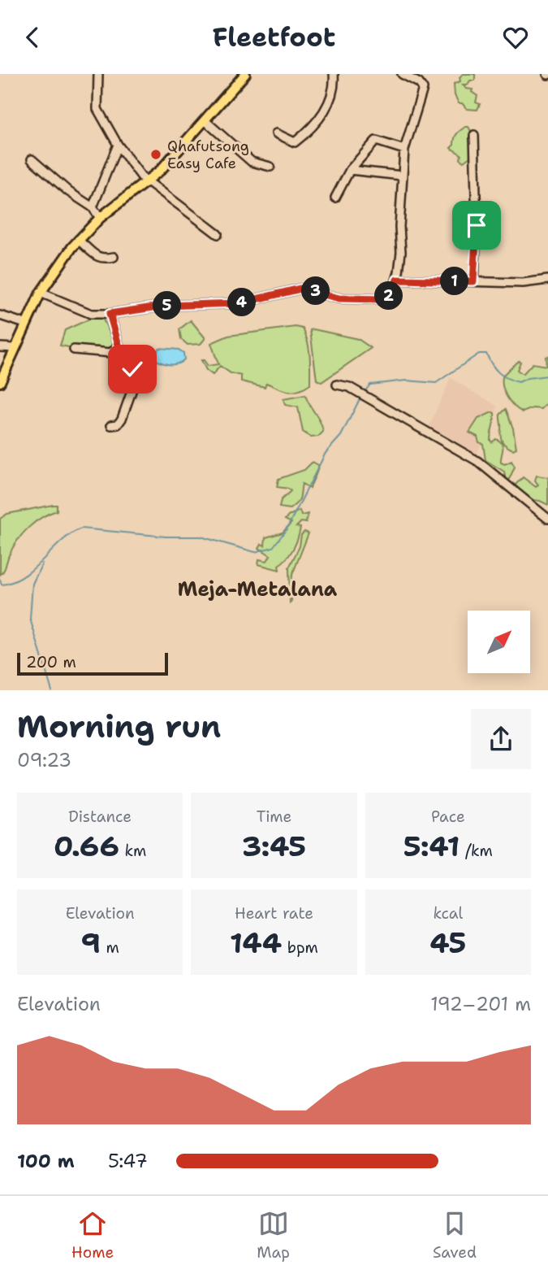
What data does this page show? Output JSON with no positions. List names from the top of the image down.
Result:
{
  "districts": ["Meja-Metalana"],
  "places": ["Qhafutsong Easy Cafe"],
  "scale_bar": "200 m",
  "north": "top right",
  "page": {
    "header": "Fleetfoot",
    "pins": [
      "1",
      "3",
      "2",
      "4",
      "5"
    ],
    "scale": "200 m",
    "heading": ["Morning run", "09:23"],
    "stats": [
      ["Distance", "0.66 km"],
      ["Time", "3:45"],
      ["Pace", "5:41 /km"],
      ["Elevation", "9 m"],
      ["Heart rate", "144 bpm"],
      ["kcal", "45"]
    ],
    "chart": ["Elevation", "192–201 m"],
    "list": [
      {
        "name": "100 m",
        "note": "5:47"
      }
    ],
    "tabs": ["Home", "Map", "Saved"]
  }
}
